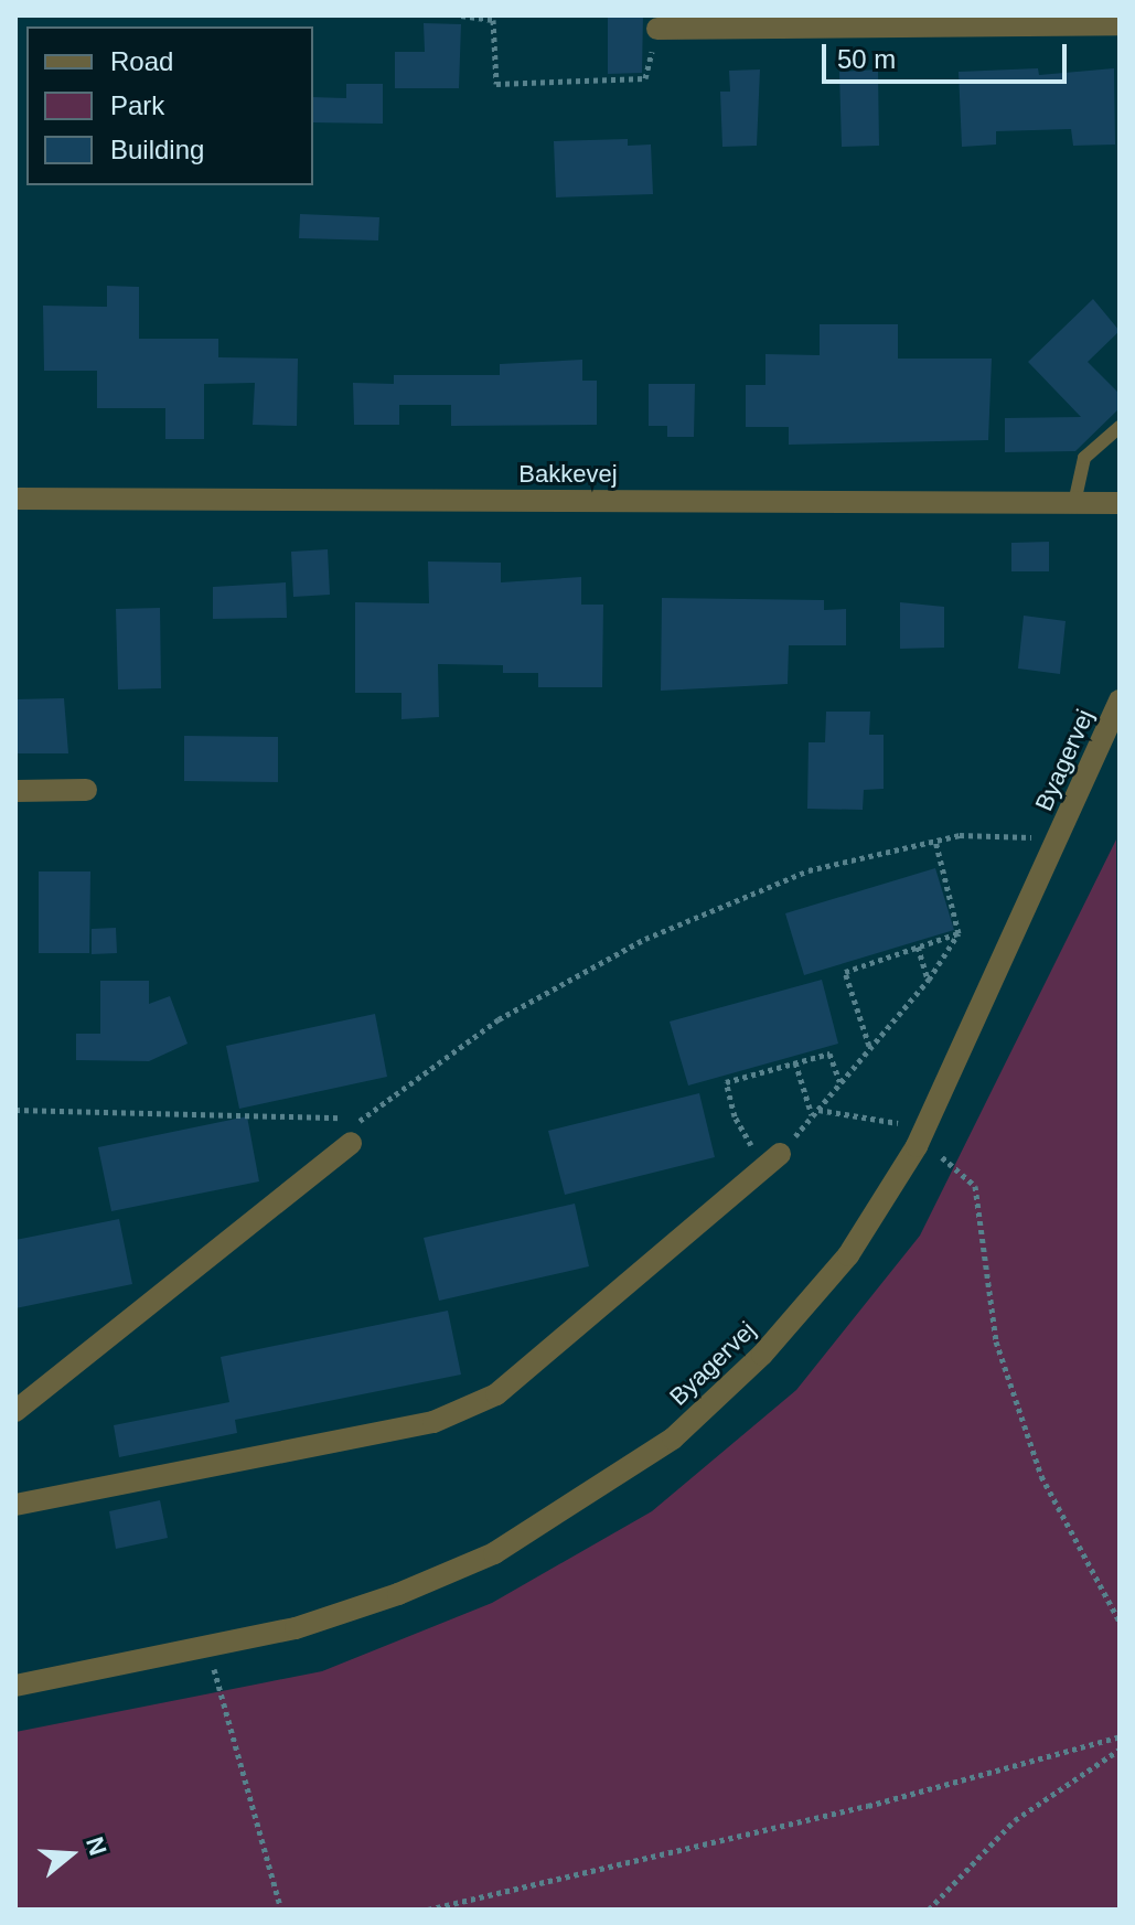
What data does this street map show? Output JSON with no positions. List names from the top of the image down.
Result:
{
  "streets": {
    "street": ["Bakkevej", "Byagervej"]
  },
  "legend": ["Road", "Park", "Building"],
  "scale_bar": "50 m",
  "north": "right"
}
